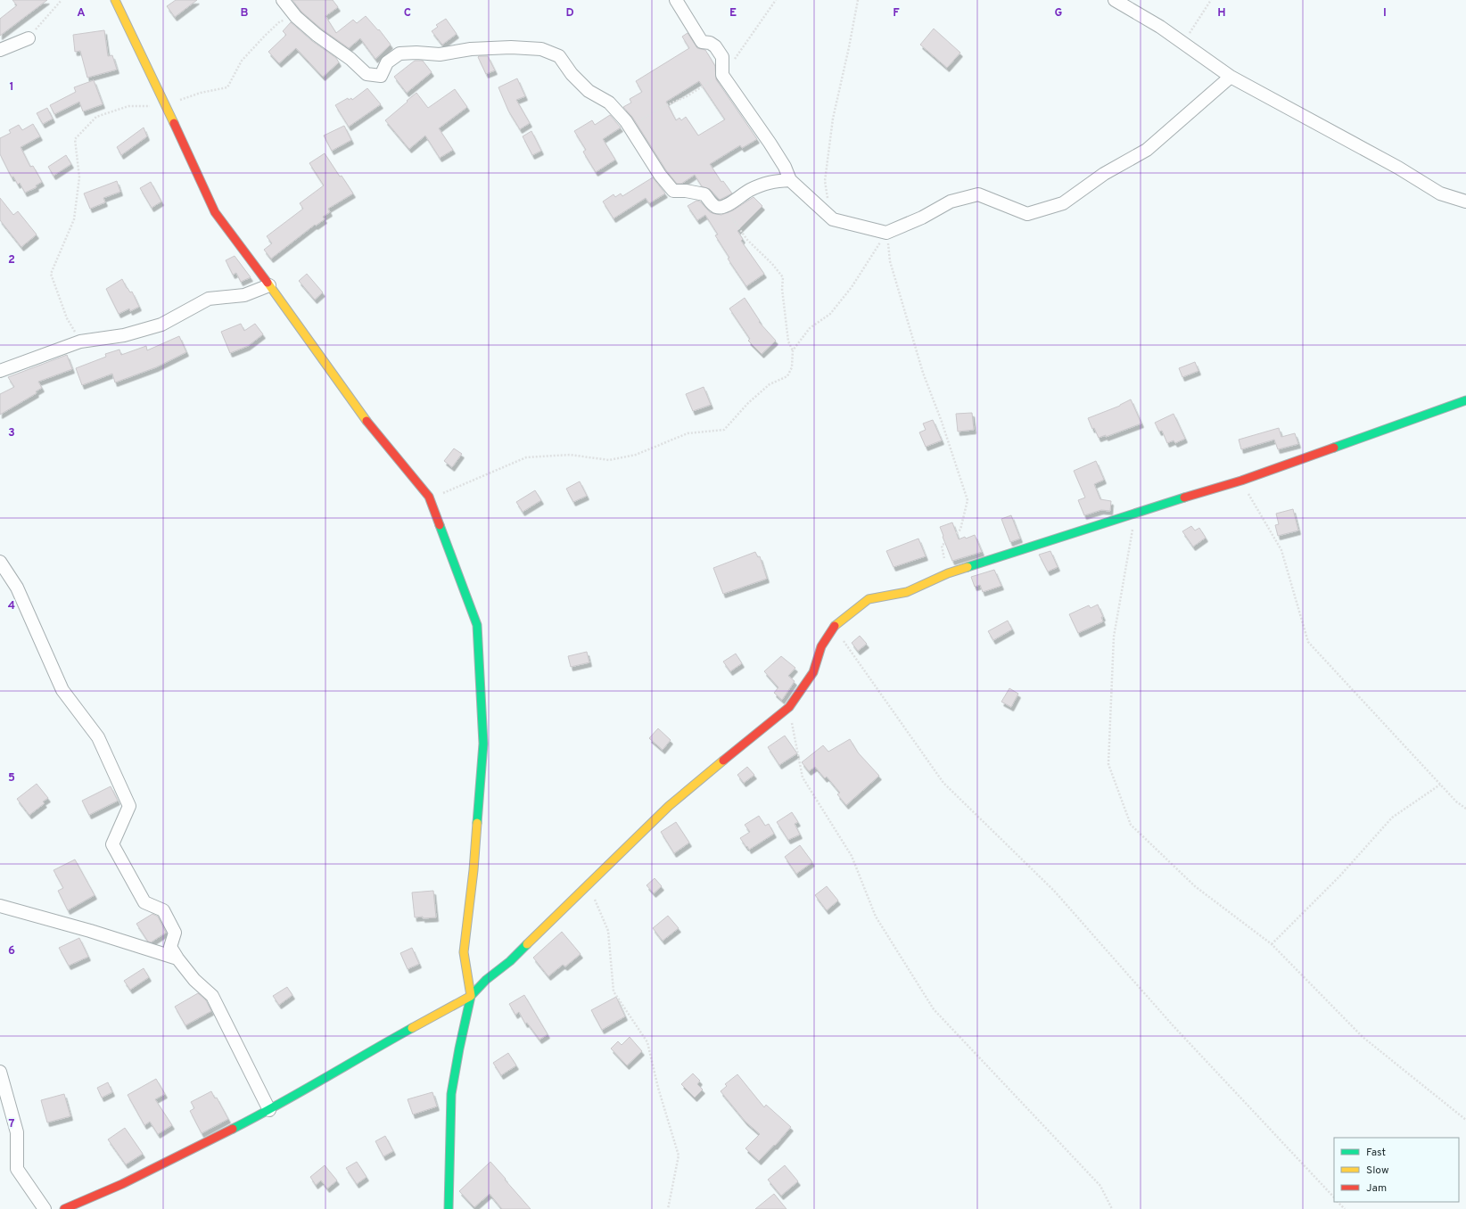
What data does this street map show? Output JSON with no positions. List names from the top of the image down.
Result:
{
  "legend": ["Fast", "Slow", "Jam"],
  "grid": {
    "columns": [
      "A",
      "B",
      "C",
      "D",
      "E",
      "F",
      "G",
      "H",
      "I"
    ],
    "rows": [
      "1",
      "2",
      "3",
      "4",
      "5",
      "6",
      "7"
    ]
  }
}
